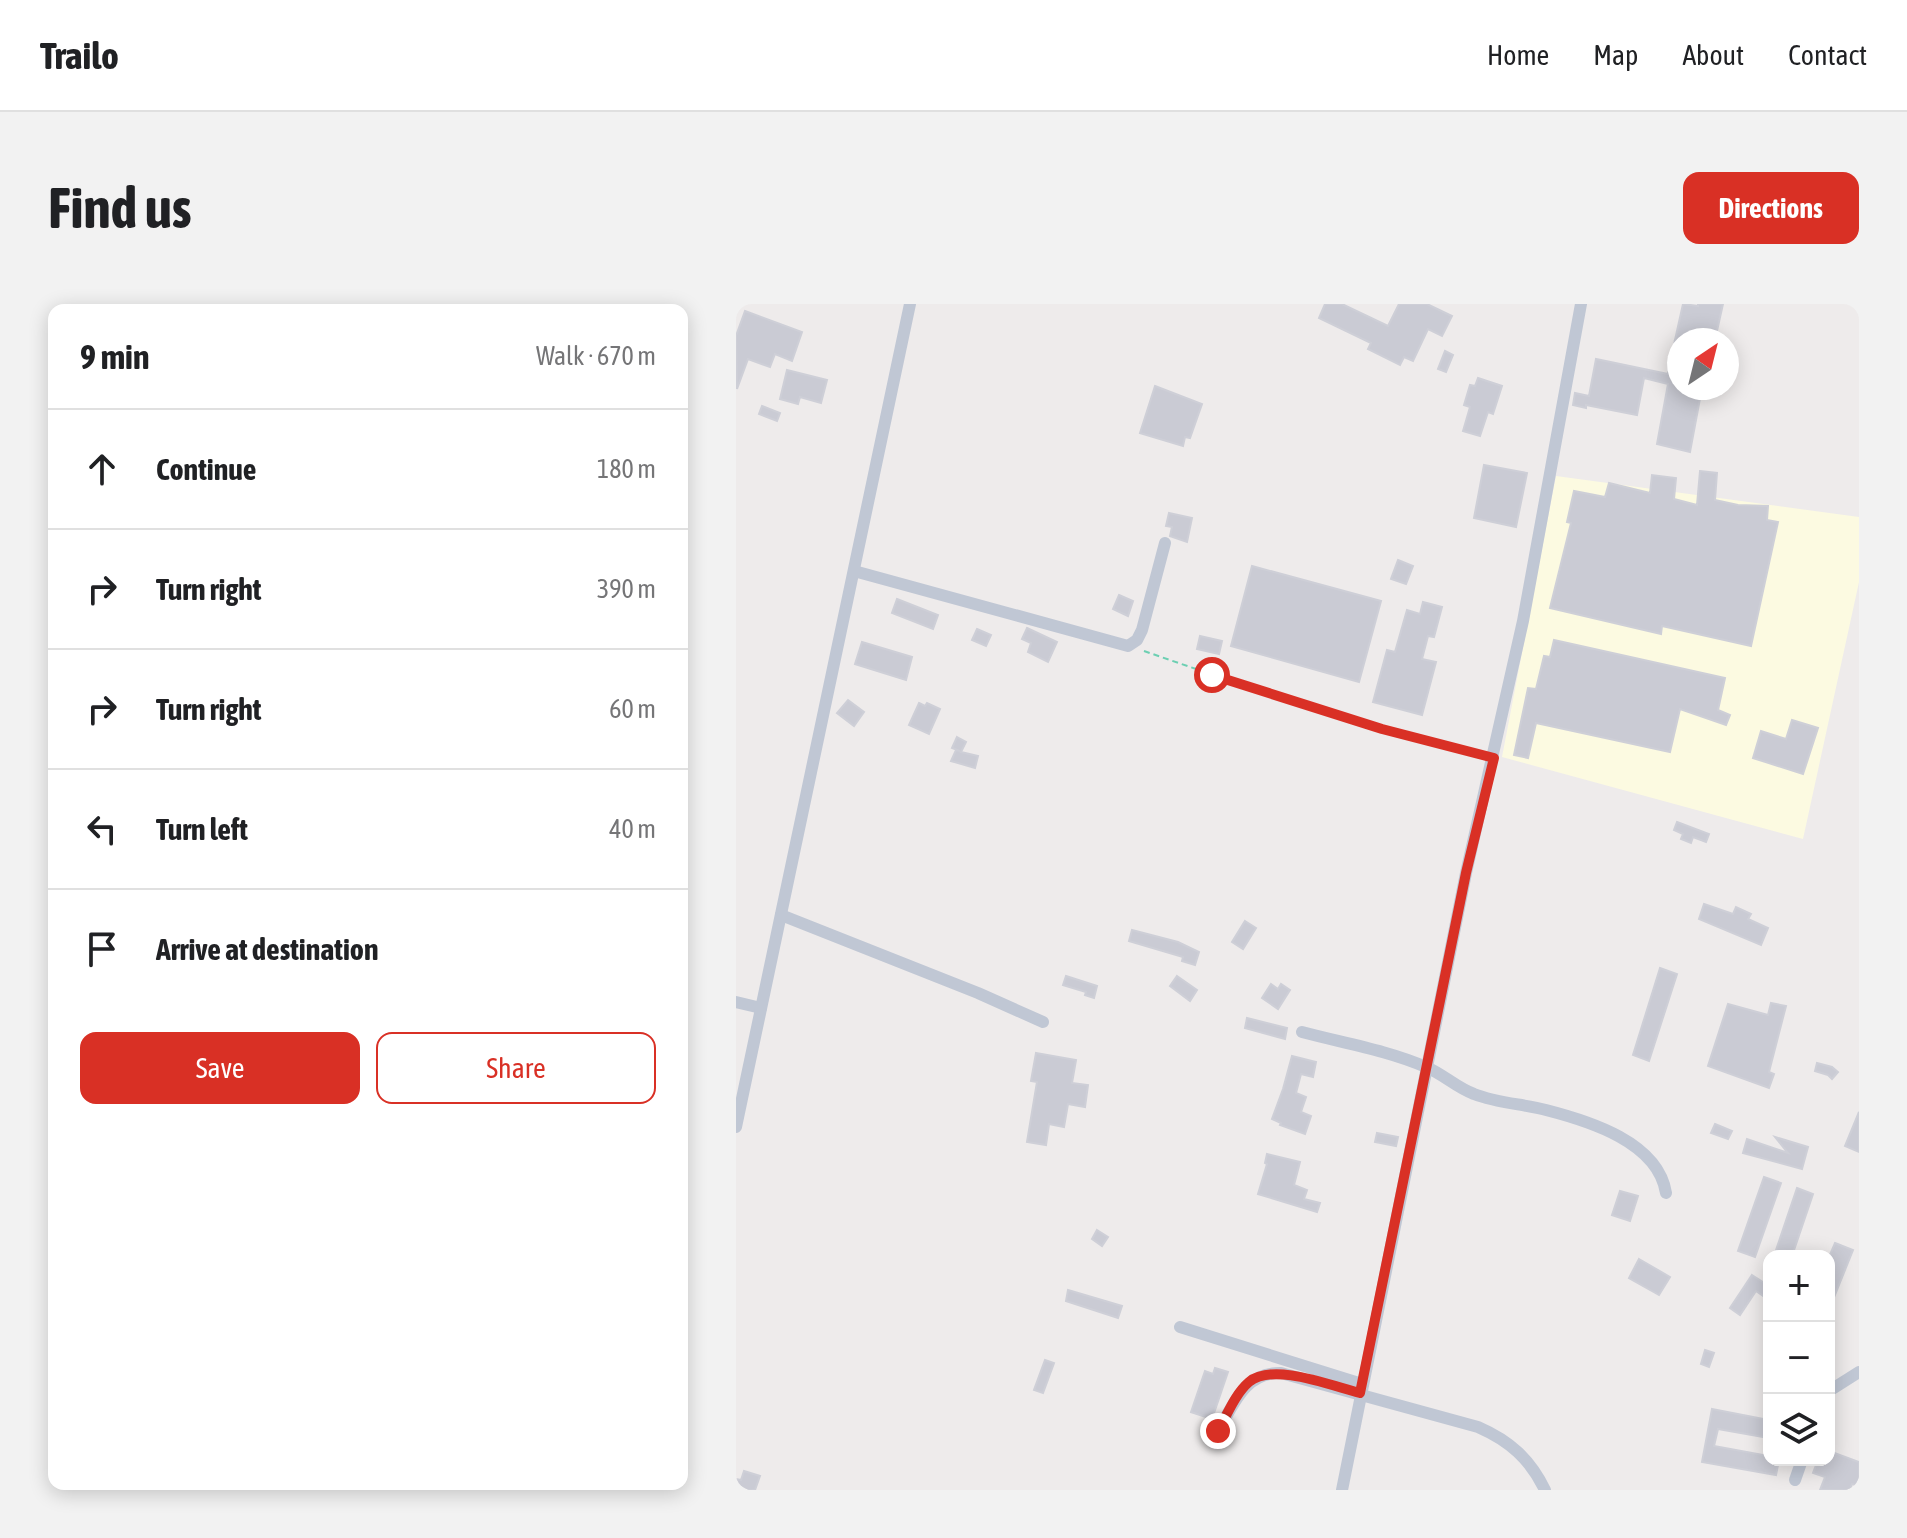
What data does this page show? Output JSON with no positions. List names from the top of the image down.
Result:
{
  "north": "top right",
  "page": {
    "header": "Trailo",
    "nav": [
      "Home",
      "Map",
      "About",
      "Contact"
    ],
    "buttons": [
      "Directions",
      ["Save", "Share"]
    ],
    "title": "Find us",
    "heading": ["9 min", "Walk · 670 m"],
    "list": [
      ["Continue", "180 m"],
      ["Turn right", "390 m"],
      ["Turn right", "60 m"],
      ["Turn left", "40 m"],
      "Arrive at destination"
    ],
    "map_buttons": ["+", "−"]
  }
}
